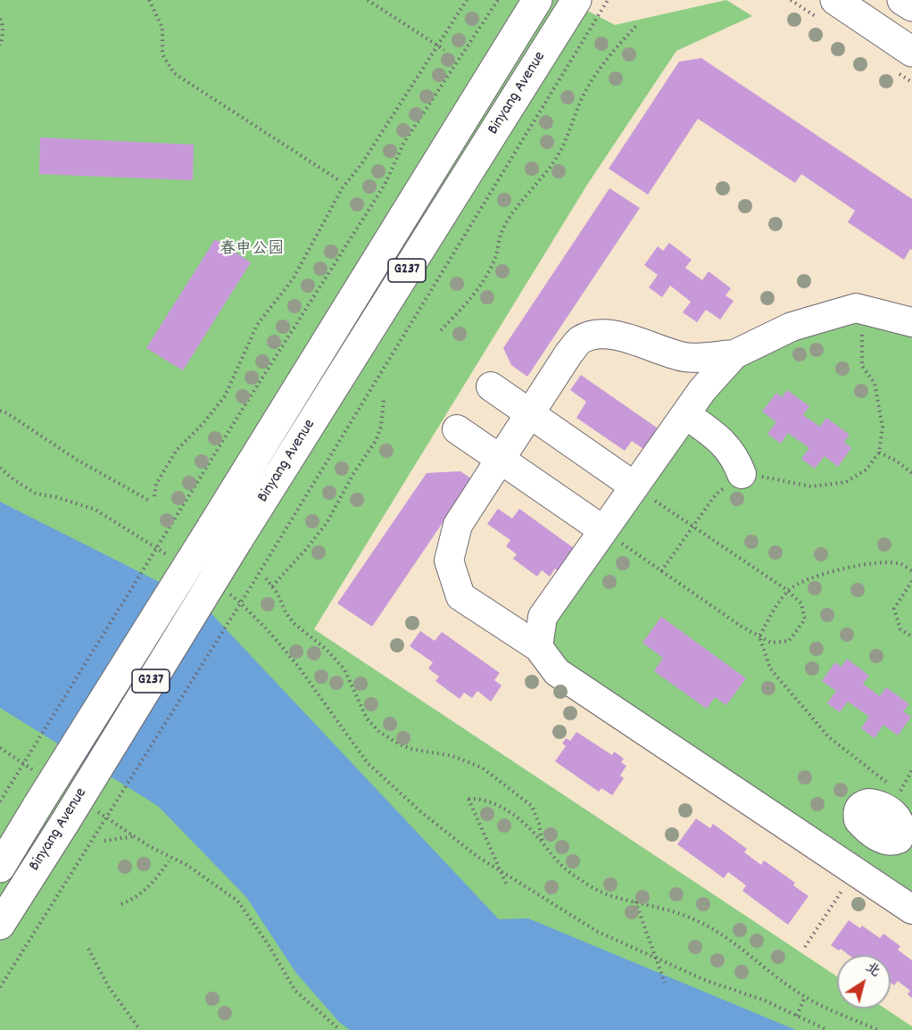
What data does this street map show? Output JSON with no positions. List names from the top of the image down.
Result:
{
  "streets": {
    "main road": ["Binyang Avenue", "G237"]
  },
  "parks": ["春申公园"],
  "north": "top right"
}
